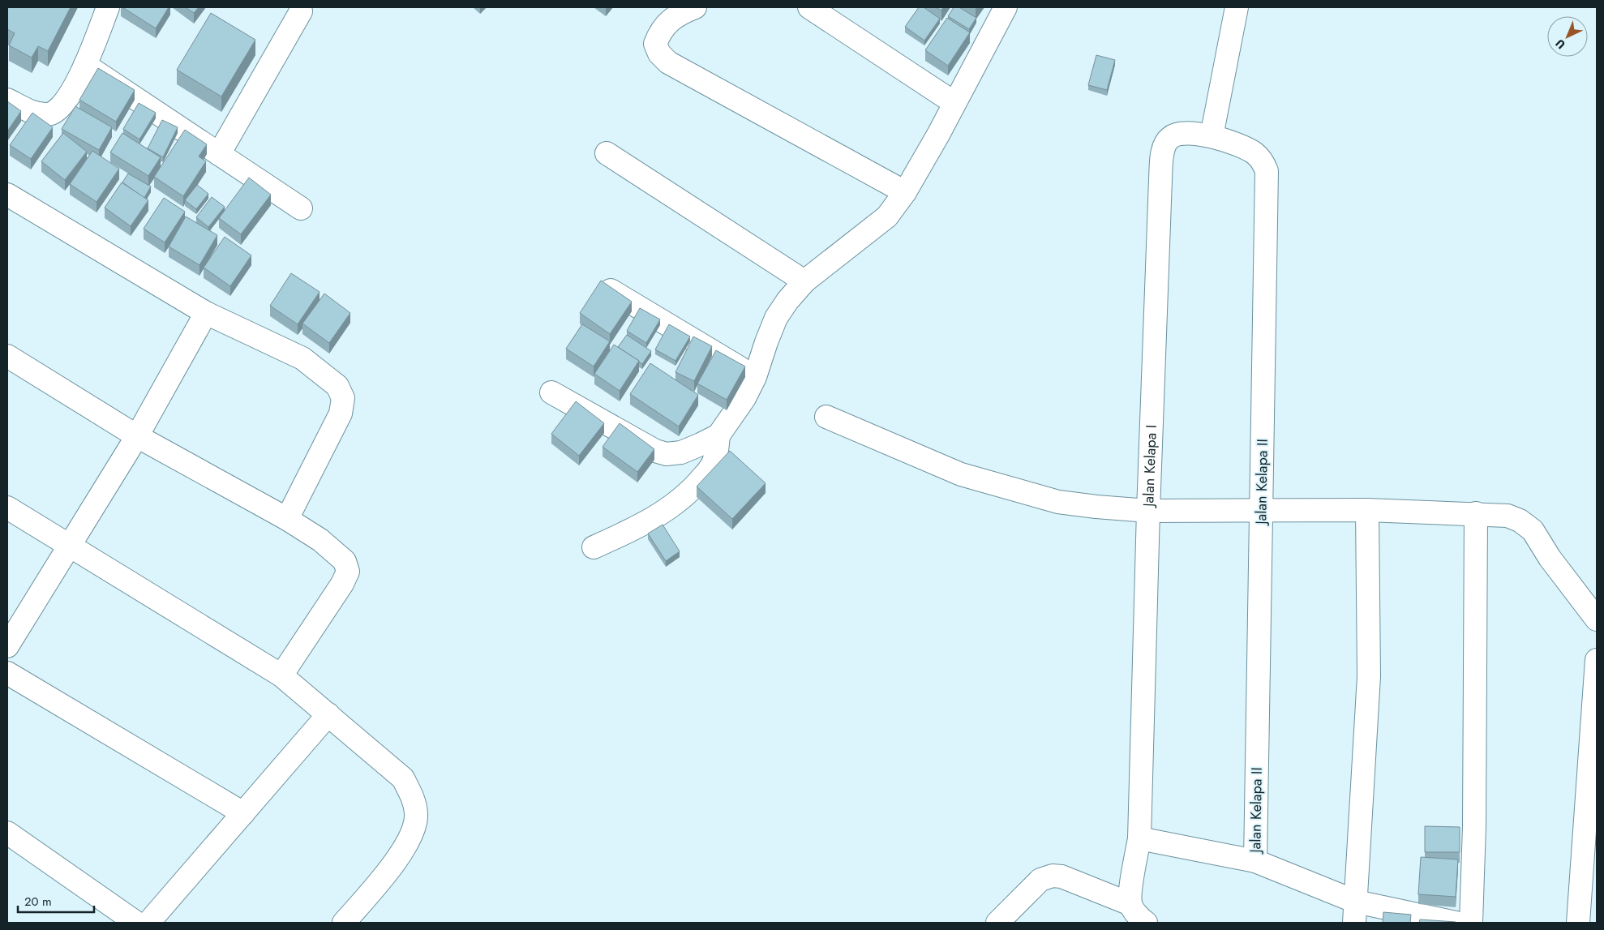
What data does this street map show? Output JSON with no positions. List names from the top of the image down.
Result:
{
  "streets": {
    "street": ["Jalan Kelapa I", "Jalan Kelapa II"]
  },
  "crossings": [
    ["Jalan Kelapa I", "Jalan Kelapa II"]
  ],
  "scale_bar": "20 m",
  "north": "bottom left"
}
